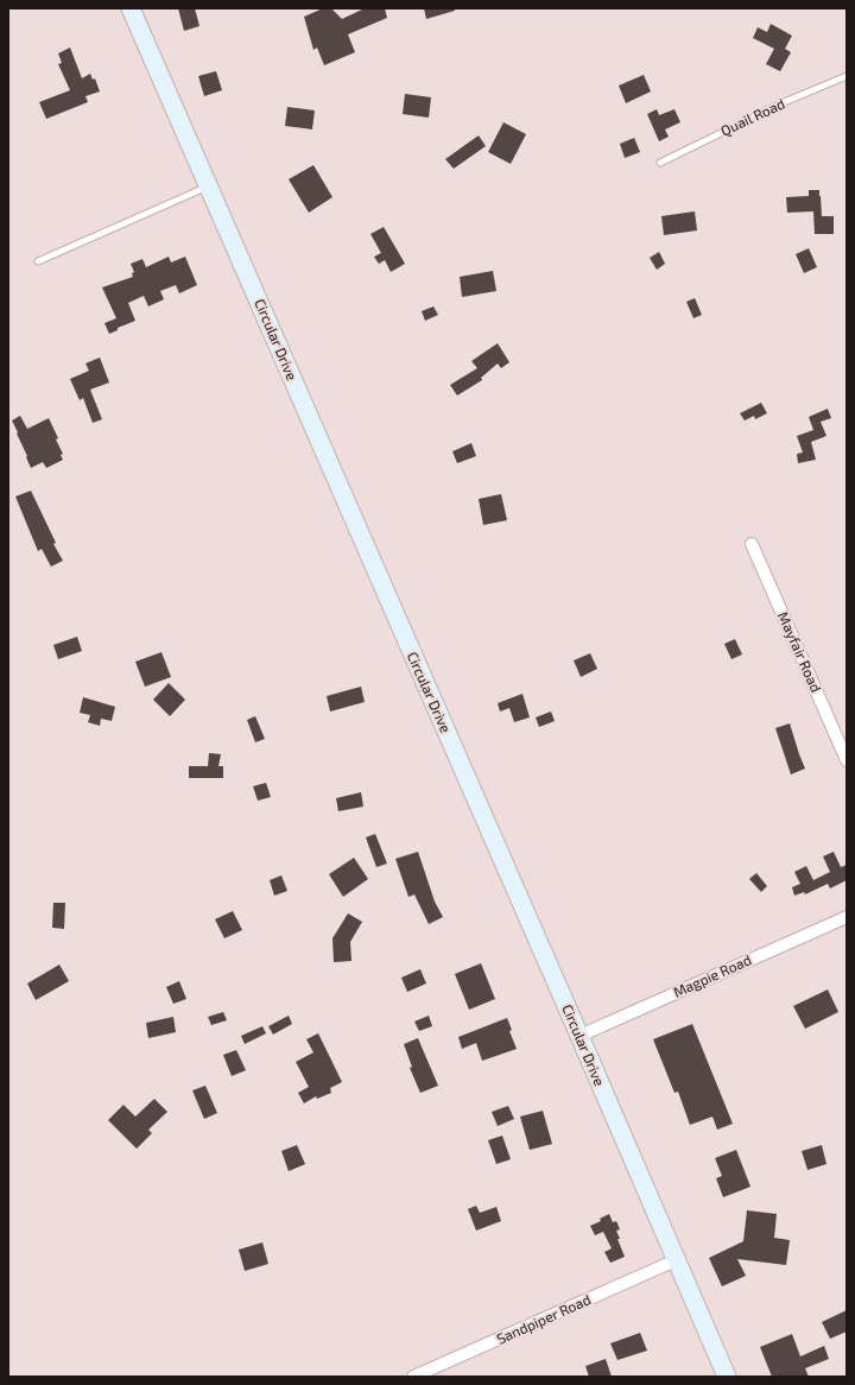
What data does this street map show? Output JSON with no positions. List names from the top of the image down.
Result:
{
  "streets": {
    "street": [
      "Circular Drive",
      "Mayfair Road",
      "Magpie Road",
      "Sandpiper Road"
    ],
    "lane": ["Quail Road"]
  },
  "crossings": [
    ["Circular Drive", "Magpie Road"],
    ["Circular Drive", "Sandpiper Road"]
  ]
}
